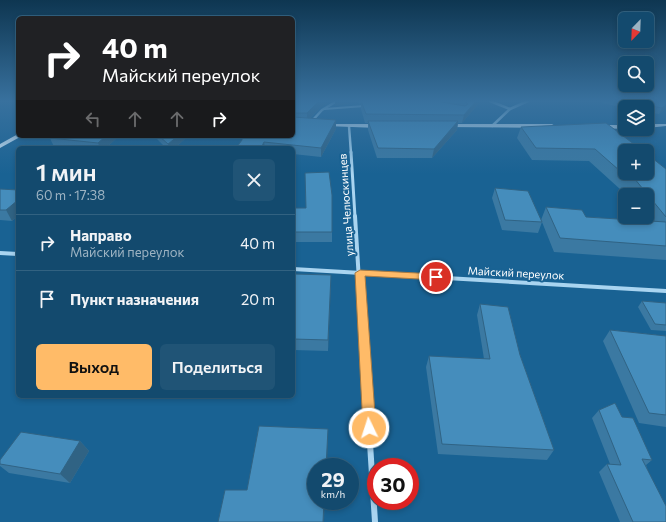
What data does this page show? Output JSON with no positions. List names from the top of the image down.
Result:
{
  "streets": {
    "street": ["улица Челюскинцев", "Майский переулок"]
  },
  "crossings": [
    ["улица Челюскинцев", "Майский переулок"]
  ],
  "north": "bottom left",
  "page": {
    "map_buttons": ["+", "−"],
    "turn": ["40 m", "Майский переулок"],
    "heading": ["1 мин", "60 m · 17:38"],
    "list": [
      {
        "name": "Направо",
        "note": "Майский переулок",
        "value": "40 m"
      },
      {
        "name": "Пункт назначения",
        "value": "20 m"
      }
    ],
    "buttons": ["Выход", "Поделиться"],
    "speed": "29 km/h",
    "limit": "30"
  }
}
